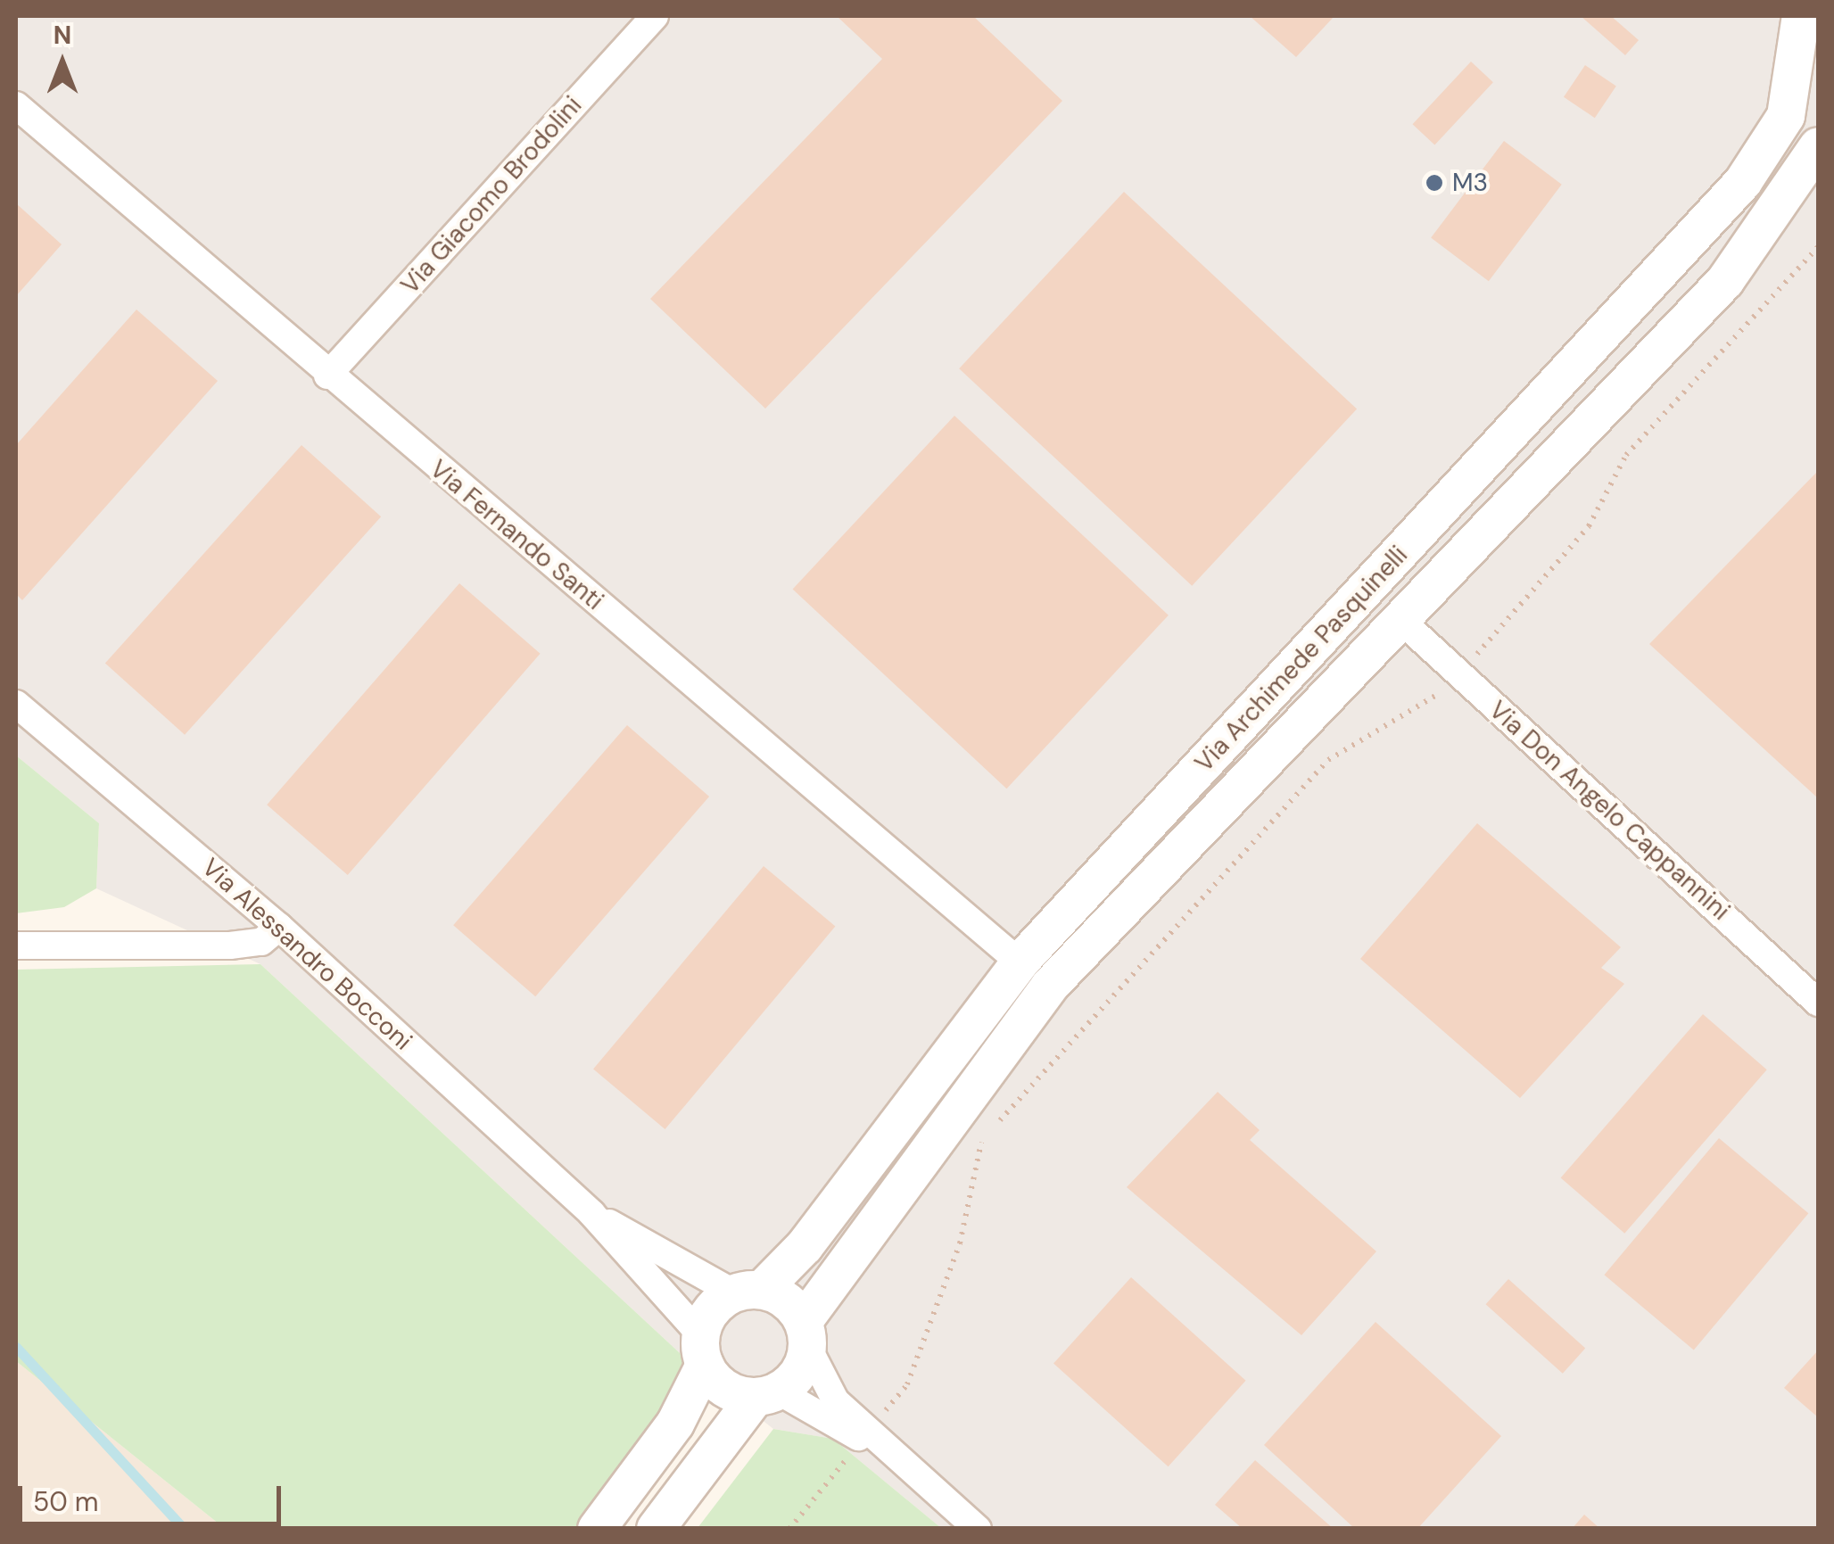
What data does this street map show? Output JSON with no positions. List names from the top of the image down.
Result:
{
  "streets": {
    "main road": ["Via Archimede Pasquinelli"],
    "street": [
      "Via Giacomo Brodolini",
      "Via Fernando Santi",
      "Via Don Angelo Cappannini",
      "Via Alessandro Bocconi"
    ]
  },
  "crossings": [
    ["Via Giacomo Brodolini", "Via Fernando Santi"],
    ["Via Fernando Santi", "Via Archimede Pasquinelli"],
    ["Via Archimede Pasquinelli", "Via Don Angelo Cappannini"],
    ["Via Archimede Pasquinelli", "Via Alessandro Bocconi"]
  ],
  "places": ["M3"],
  "scale_bar": "50 m",
  "north": "top"
}
